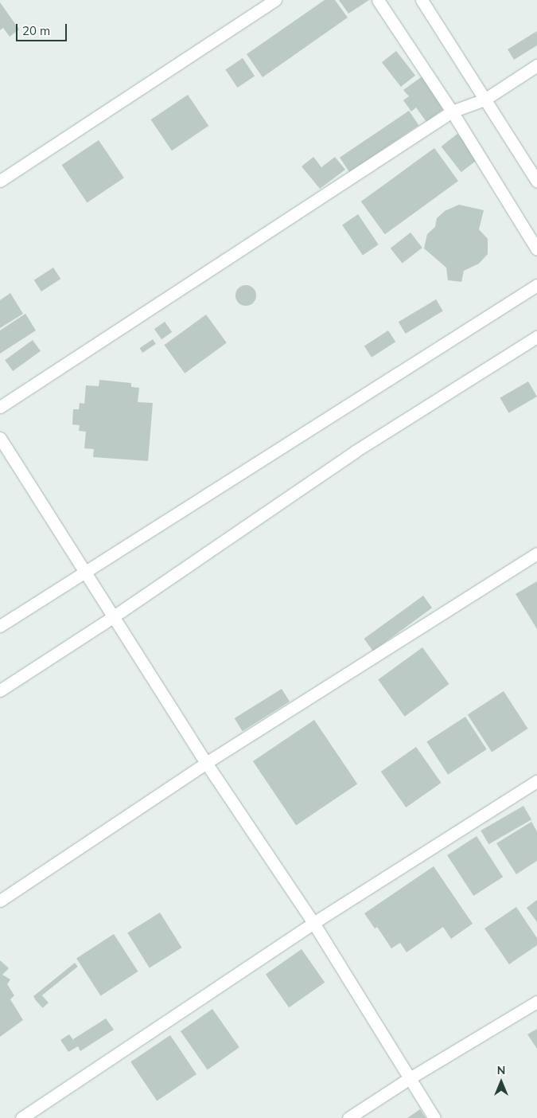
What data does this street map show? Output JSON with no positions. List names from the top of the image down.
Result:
{
  "scale_bar": "20 m",
  "north": "top"
}
